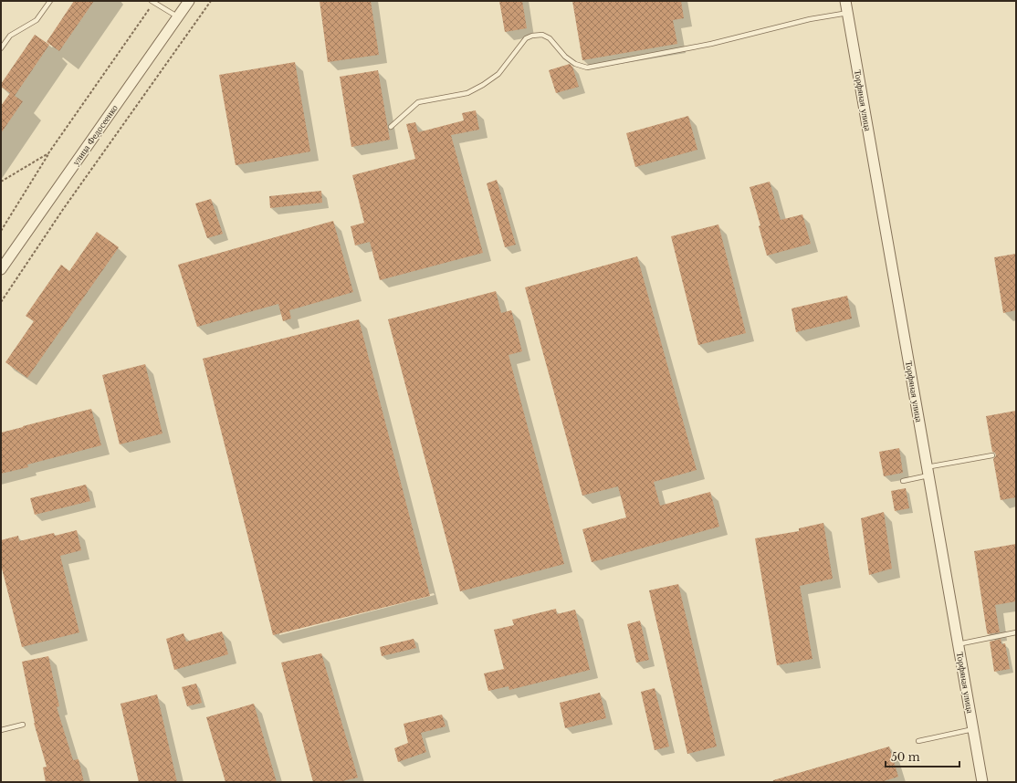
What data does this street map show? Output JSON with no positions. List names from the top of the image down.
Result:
{
  "streets": {
    "street": ["Торфяная улица", "улица Федосеенко"]
  },
  "scale_bar": "50 m"
}
